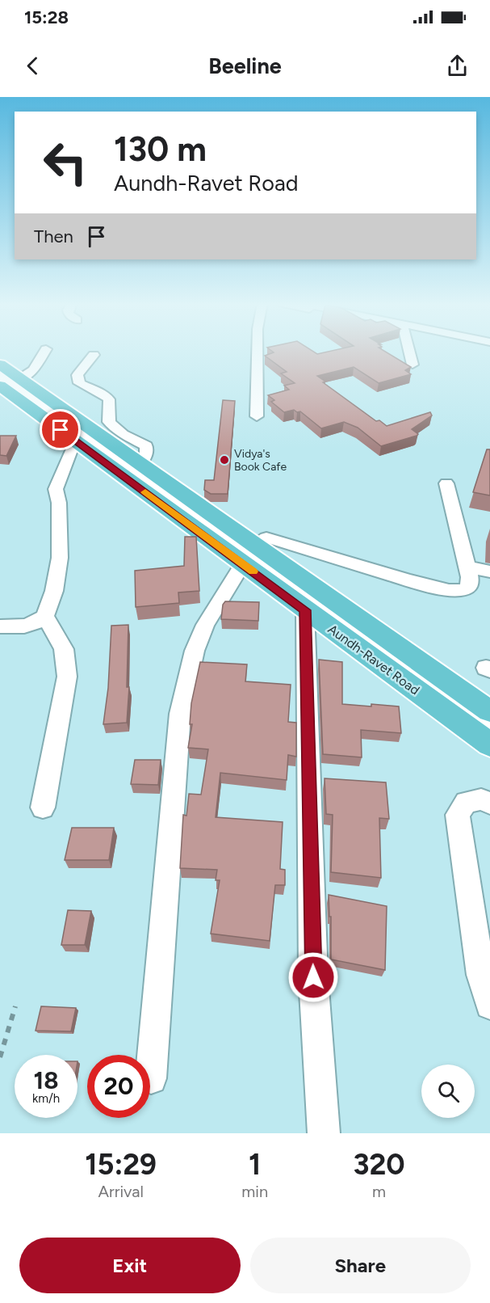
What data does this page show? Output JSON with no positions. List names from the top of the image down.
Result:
{
  "streets": {
    "main road": ["Aundh-Ravet Road"]
  },
  "places": ["Vidya's Book Cafe"],
  "page": {
    "status": "15:28",
    "header": "Beeline",
    "turn": ["130 m", "Aundh-Ravet Road"],
    "then": "Then",
    "speed": "18 km/h",
    "limit": "20",
    "eta": [
      "15:29",
      "Arrival",
      "1",
      "min",
      "320",
      "m"
    ],
    "buttons": ["Exit", "Share"]
  }
}
